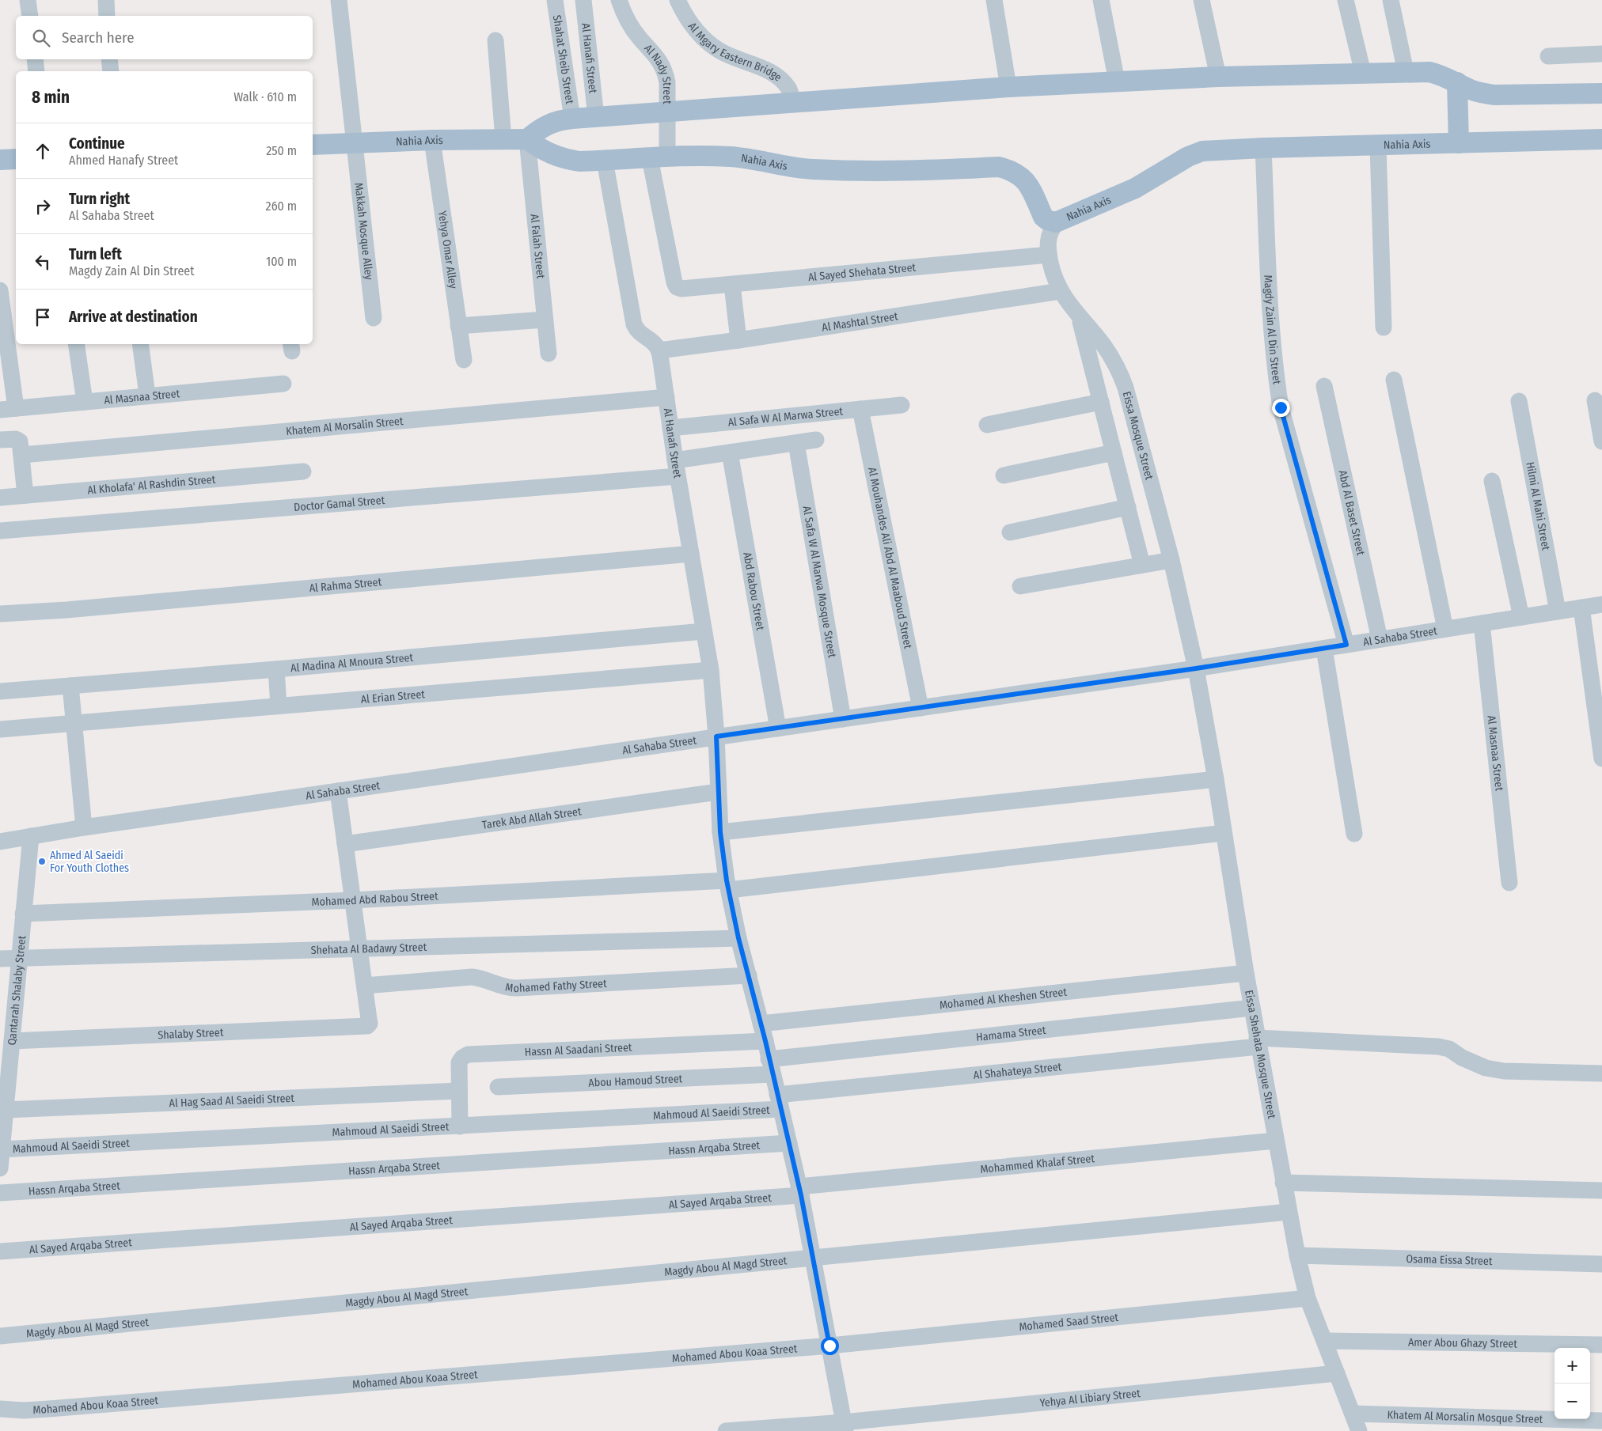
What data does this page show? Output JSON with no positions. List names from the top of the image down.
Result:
{
  "streets": {
    "main road": ["Nahia Axis"],
    "street": [
      "Al Mgary Eastern Bridge",
      "Al Hanafi Street",
      "Shahat Sheib Street",
      "Al Nady Street",
      "Makkah Mosque Alley",
      "Al Falah Street",
      "Yehya Omar Alley",
      "Al Sayed Shehata Street",
      "Al Mashtal Street",
      "Magdy Zain Al Din Street",
      "Al Masnaa Street",
      "Al Safa W Al Marwa Street",
      "Khatem Al Morsalin Street",
      "Eissa Mosque Street",
      "Al Kholafa' Al Rashdin Street",
      "Doctor Gamal Street",
      "Hilmi Al Mahi Street",
      "Abd Al Baset Street",
      "Al Mouhandes Ali Abd Al Maaboud Street",
      "Al Safa W Al Marwa Mosque Street",
      "Al Rahma Street",
      "Abd Rabou Street",
      "Al Sahaba Street",
      "Al Madina Al Mnoura Street",
      "Al Erian Street",
      "Tarek Abd Allah Street",
      "Mohamed Abd Rabou Street",
      "Shehata Al Badawy Street",
      "Mohamed Fathy Street",
      "Qantarah Shalaby Street",
      "Mohamed Al Kheshen Street",
      "Hamama Street",
      "Shalaby Street",
      "Hassn Al Saadani Street",
      "Eissa Shehata Mosque Street",
      "Al Shahateya Street",
      "Abou Hamoud Street",
      "Al Hag Saad Al Saeidi Street",
      "Mahmoud Al Saeidi Street",
      "Hassn Arqaba Street",
      "Mohammed Khalaf Street",
      "Al Sayed Arqaba Street",
      "Osama Eissa Street",
      "Magdy Abou Al Magd Street",
      "Mohamed Saad Street",
      "Amer Abou Ghazy Street",
      "Mohamed Abou Koaa Street",
      "Yehya Al Libiary Street",
      "Khatem Al Morsalin Mosque Street"
    ]
  },
  "crossings": [
    ["Al Hanafi Street", "Al Mashtal Street"],
    ["Al Hanafi Street", "Al Safa W Al Marwa Street"],
    ["Al Hanafi Street", "Khatem Al Morsalin Street"],
    ["Al Hanafi Street", "Doctor Gamal Street"],
    ["Al Hanafi Street", "Al Rahma Street"],
    ["Al Hanafi Street", "Al Sahaba Street"],
    ["Al Hanafi Street", "Al Madina Al Mnoura Street"],
    ["Al Hanafi Street", "Al Erian Street"],
    ["Al Hanafi Street", "Tarek Abd Allah Street"],
    ["Al Hanafi Street", "Mohamed Abd Rabou Street"],
    ["Al Hanafi Street", "Shehata Al Badawy Street"],
    ["Al Hanafi Street", "Mohamed Fathy Street"],
    ["Al Hanafi Street", "Mohamed Al Kheshen Street"],
    ["Al Hanafi Street", "Hamama Street"],
    ["Al Hanafi Street", "Hassn Al Saadani Street"],
    ["Al Hanafi Street", "Al Shahateya Street"],
    ["Al Hanafi Street", "Abou Hamoud Street"],
    ["Al Hanafi Street", "Mahmoud Al Saeidi Street"],
    ["Al Hanafi Street", "Hassn Arqaba Street"],
    ["Al Hanafi Street", "Mohammed Khalaf Street"],
    ["Al Hanafi Street", "Al Sayed Arqaba Street"],
    ["Al Hanafi Street", "Magdy Abou Al Magd Street"],
    ["Al Hanafi Street", "Mohamed Saad Street"],
    ["Al Hanafi Street", "Mohamed Abou Koaa Street"],
    ["Al Hanafi Street", "Yehya Al Libiary Street"],
    ["Al Nady Street", "Nahia Axis"],
    ["Al Nady Street", "Al Sayed Shehata Street"],
    ["Nahia Axis", "Makkah Mosque Alley"],
    ["Nahia Axis", "Al Falah Street"],
    ["Nahia Axis", "Yehya Omar Alley"],
    ["Nahia Axis", "Magdy Zain Al Din Street"],
    ["Nahia Axis", "Eissa Mosque Street"],
    ["Al Sayed Shehata Street", "Eissa Mosque Street"],
    ["Al Mashtal Street", "Eissa Mosque Street"],
    ["Magdy Zain Al Din Street", "Al Sahaba Street"],
    ["Al Masnaa Street", "Al Sahaba Street"],
    ["Al Safa W Al Marwa Street", "Al Mouhandes Ali Abd Al Maaboud Street"],
    ["Eissa Mosque Street", "Al Sahaba Street"],
    ["Eissa Mosque Street", "Eissa Shehata Mosque Street"],
    ["Doctor Gamal Street", "Al Safa W Al Marwa Mosque Street"],
    ["Doctor Gamal Street", "Abd Rabou Street"],
    ["Hilmi Al Mahi Street", "Al Sahaba Street"],
    ["Abd Al Baset Street", "Al Sahaba Street"],
    ["Al Mouhandes Ali Abd Al Maaboud Street", "Al Sahaba Street"],
    ["Al Safa W Al Marwa Mosque Street", "Al Sahaba Street"],
    ["Abd Rabou Street", "Al Sahaba Street"],
    ["Al Sahaba Street", "Qantarah Shalaby Street"],
    ["Al Sahaba Street", "Eissa Shehata Mosque Street"],
    ["Mohamed Abd Rabou Street", "Qantarah Shalaby Street"],
    ["Mohamed Abd Rabou Street", "Eissa Shehata Mosque Street"],
    ["Shehata Al Badawy Street", "Qantarah Shalaby Street"],
    ["Mohamed Fathy Street", "Shalaby Street"],
    ["Qantarah Shalaby Street", "Shalaby Street"],
    ["Qantarah Shalaby Street", "Al Hag Saad Al Saeidi Street"],
    ["Qantarah Shalaby Street", "Mahmoud Al Saeidi Street"],
    ["Mohamed Al Kheshen Street", "Eissa Shehata Mosque Street"],
    ["Hamama Street", "Eissa Shehata Mosque Street"],
    ["Hamama Street", "Abou Hamoud Street"],
    ["Hassn Al Saadani Street", "Al Hag Saad Al Saeidi Street"],
    ["Hassn Al Saadani Street", "Mahmoud Al Saeidi Street"],
    ["Eissa Shehata Mosque Street", "Al Shahateya Street"],
    ["Eissa Shehata Mosque Street", "Mohammed Khalaf Street"],
    ["Eissa Shehata Mosque Street", "Osama Eissa Street"],
    ["Eissa Shehata Mosque Street", "Magdy Abou Al Magd Street"],
    ["Eissa Shehata Mosque Street", "Mohamed Saad Street"],
    ["Eissa Shehata Mosque Street", "Amer Abou Ghazy Street"],
    ["Eissa Shehata Mosque Street", "Yehya Al Libiary Street"],
    ["Eissa Shehata Mosque Street", "Khatem Al Morsalin Mosque Street"],
    ["Al Shahateya Street", "Mahmoud Al Saeidi Street"],
    ["Mohammed Khalaf Street", "Al Sayed Arqaba Street"],
    ["Mohamed Saad Street", "Mohamed Abou Koaa Street"]
  ],
  "places": ["Ahmed Al Saeidi For Youth Clothes"],
  "page": {
    "search": "Search here",
    "heading": ["8 min", "Walk · 610 m"],
    "list": [
      ["Continue", "Ahmed Hanafy Street", "250 m"],
      ["Turn right", "Al Sahaba Street", "260 m"],
      ["Turn left", "Magdy Zain Al Din Street", "100 m"],
      "Arrive at destination"
    ],
    "map_buttons": ["+", "−"]
  }
}
